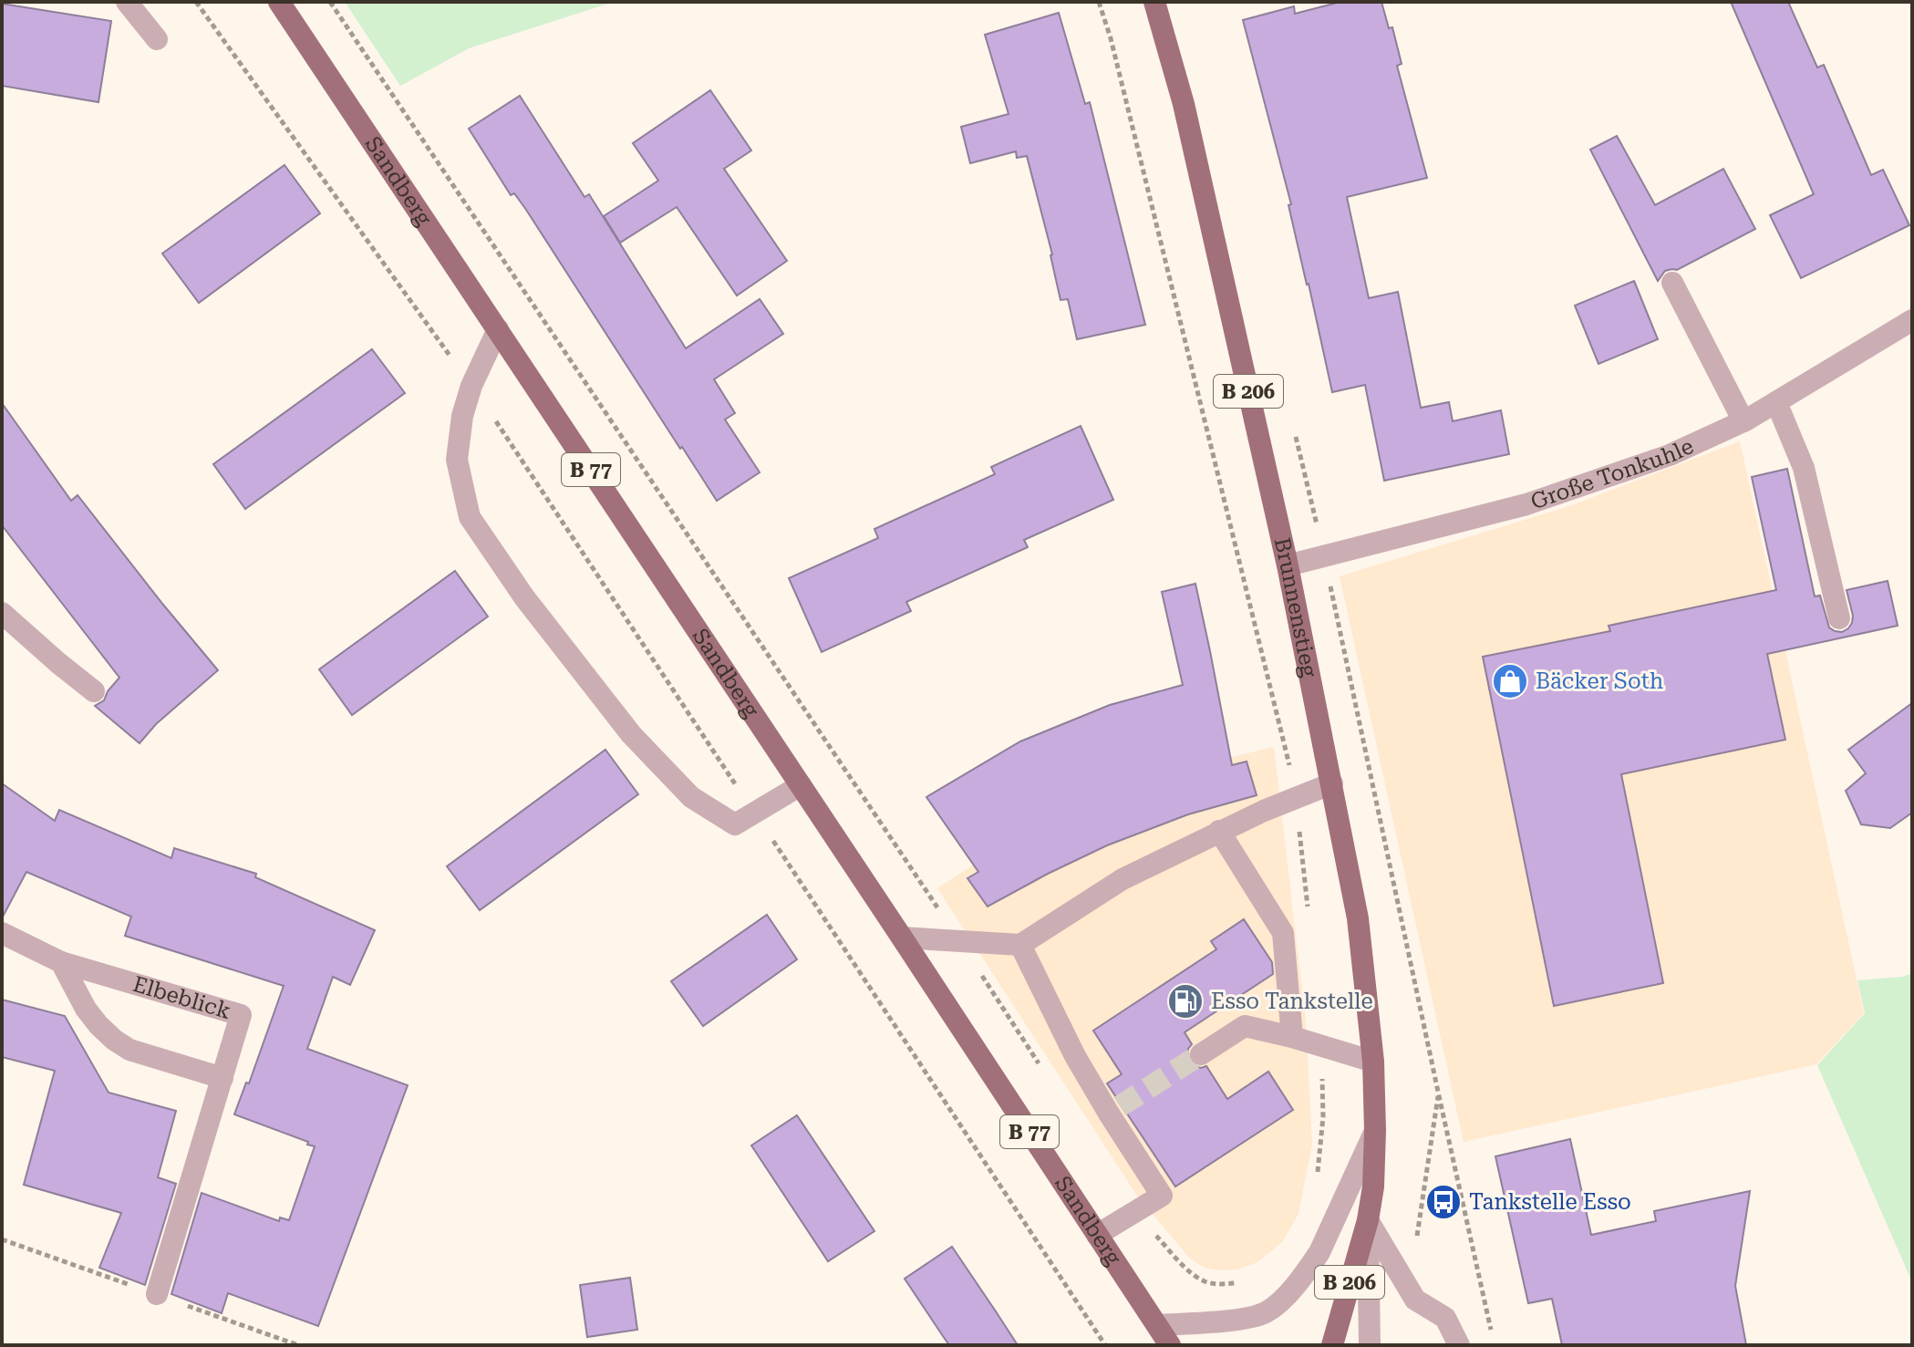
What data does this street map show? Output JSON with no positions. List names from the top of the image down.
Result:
{
  "streets": {
    "main road": [
      "Sandberg",
      "B 206",
      "B 77",
      "Brunnenstieg"
    ],
    "street": ["Große Tonkuhle", "Elbeblick"]
  },
  "crossings": [
    ["Große Tonkuhle", "Brunnenstieg"]
  ],
  "places": {
    "shop": ["Bäcker Soth"],
    "fuel station": ["Esso Tankstelle"],
    "bus stop": ["Tankstelle Esso"]
  }
}
